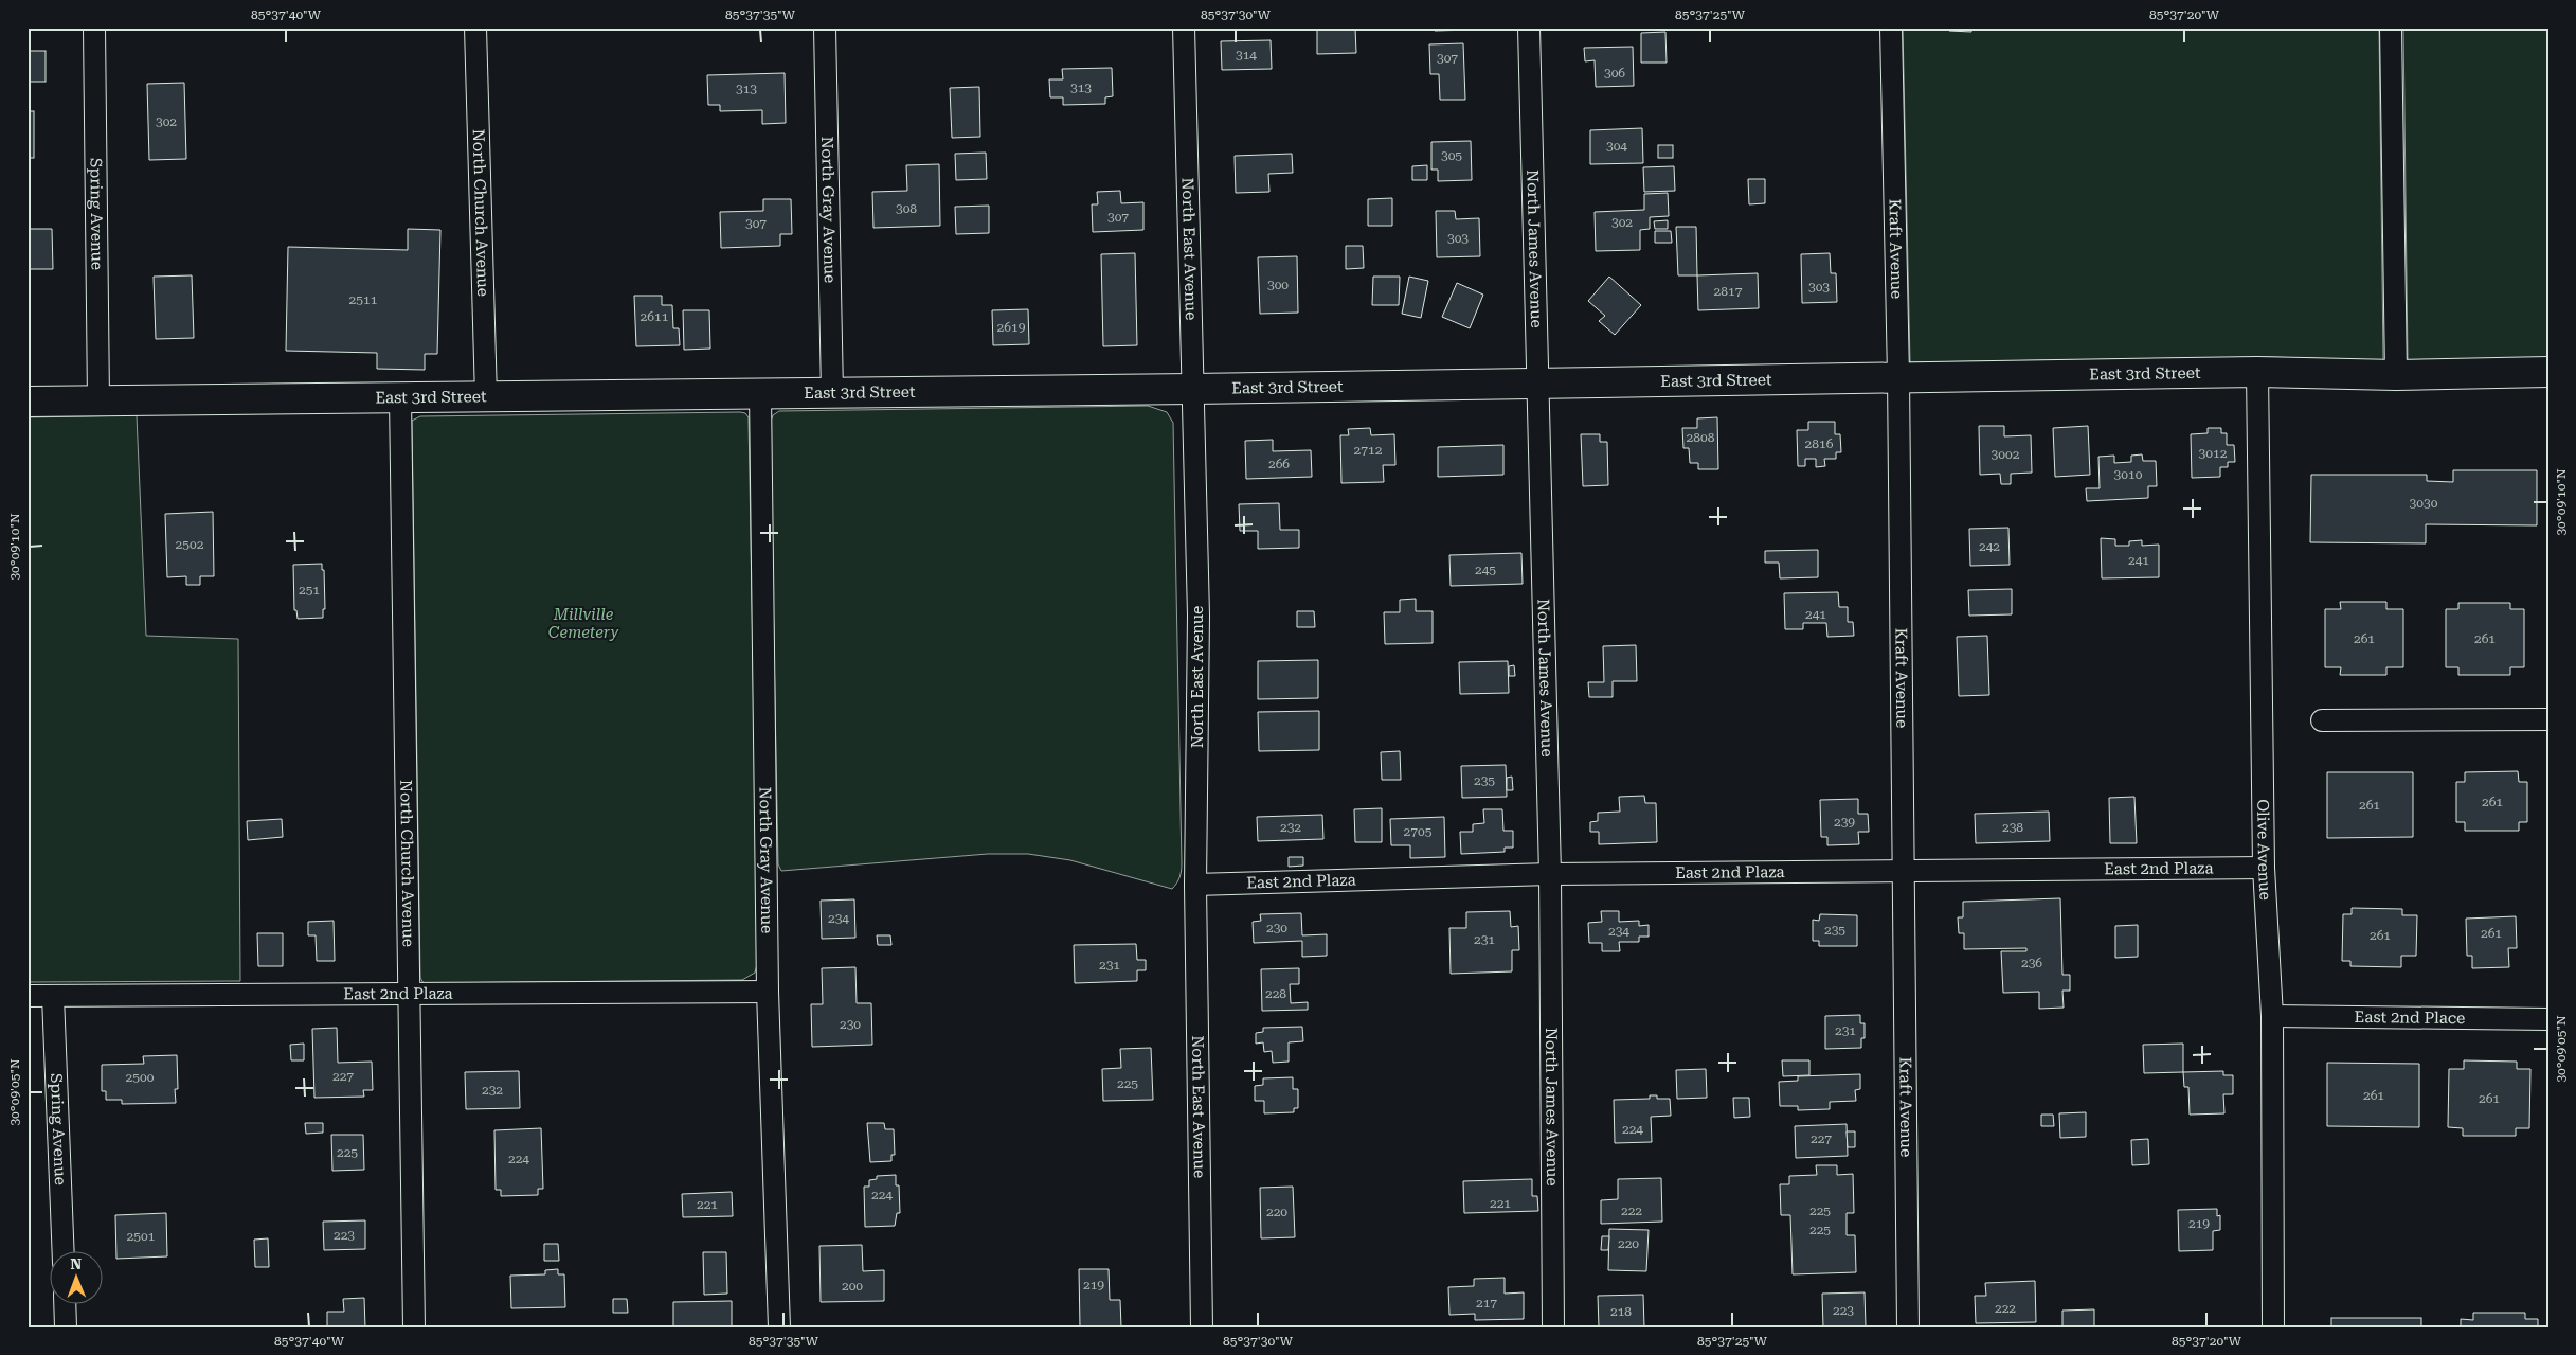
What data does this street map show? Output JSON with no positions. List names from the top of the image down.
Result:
{
  "streets": {
    "street": [
      "North Gray Avenue",
      "North Church Avenue",
      "Spring Avenue",
      "North East Avenue",
      "North James Avenue",
      "Kraft Avenue",
      "East 3rd Street",
      "Olive Avenue",
      "East 2nd Plaza",
      "East 2nd Place"
    ]
  },
  "crossings": [
    ["North Gray Avenue", "East 3rd Street"],
    ["North Gray Avenue", "East 2nd Plaza"],
    ["North Church Avenue", "East 3rd Street"],
    ["North Church Avenue", "East 2nd Plaza"],
    ["Spring Avenue", "East 3rd Street"],
    ["Spring Avenue", "East 2nd Plaza"],
    ["North East Avenue", "East 3rd Street"],
    ["North East Avenue", "East 2nd Plaza"],
    ["North James Avenue", "East 3rd Street"],
    ["North James Avenue", "East 2nd Plaza"],
    ["Kraft Avenue", "East 3rd Street"],
    ["Kraft Avenue", "East 2nd Plaza"],
    ["East 3rd Street", "Olive Avenue"],
    ["Olive Avenue", "East 2nd Plaza"],
    ["Olive Avenue", "East 2nd Place"]
  ],
  "parks": ["Millville Cemetery"],
  "house_numbers": [
    "314",
    "307",
    "306",
    "313",
    "313",
    "302",
    "304",
    "305",
    "308",
    "307",
    "302",
    "307",
    "303",
    "300",
    "303",
    "2817",
    "2511",
    "2611",
    "2619",
    "2808",
    "2816",
    "2712",
    "3012",
    "3002",
    "266",
    "3010",
    "3030",
    "2502",
    "242",
    "241",
    "245",
    "251",
    "241",
    "261",
    "261",
    "235",
    "261",
    "261",
    "239",
    "232",
    "238",
    "2705",
    "234",
    "230",
    "235",
    "234",
    "261",
    "261",
    "231",
    "236",
    "231",
    "228",
    "230",
    "231",
    "227",
    "2500",
    "225",
    "232",
    "261",
    "261",
    "224",
    "227",
    "225",
    "224",
    "224",
    "221",
    "221",
    "222",
    "225",
    "220",
    "219",
    "225",
    "223",
    "2501",
    "220",
    "219",
    "200",
    "217",
    "222",
    "223",
    "218"
  ],
  "north": "top",
  "coordinates": [
    "85°37'40\"W",
    "85°37'35\"W",
    "85°37'30\"W",
    "85°37'25\"W",
    "85°37'20\"W",
    "30°09'10\"N",
    "30°09'05\"N"
  ]
}
